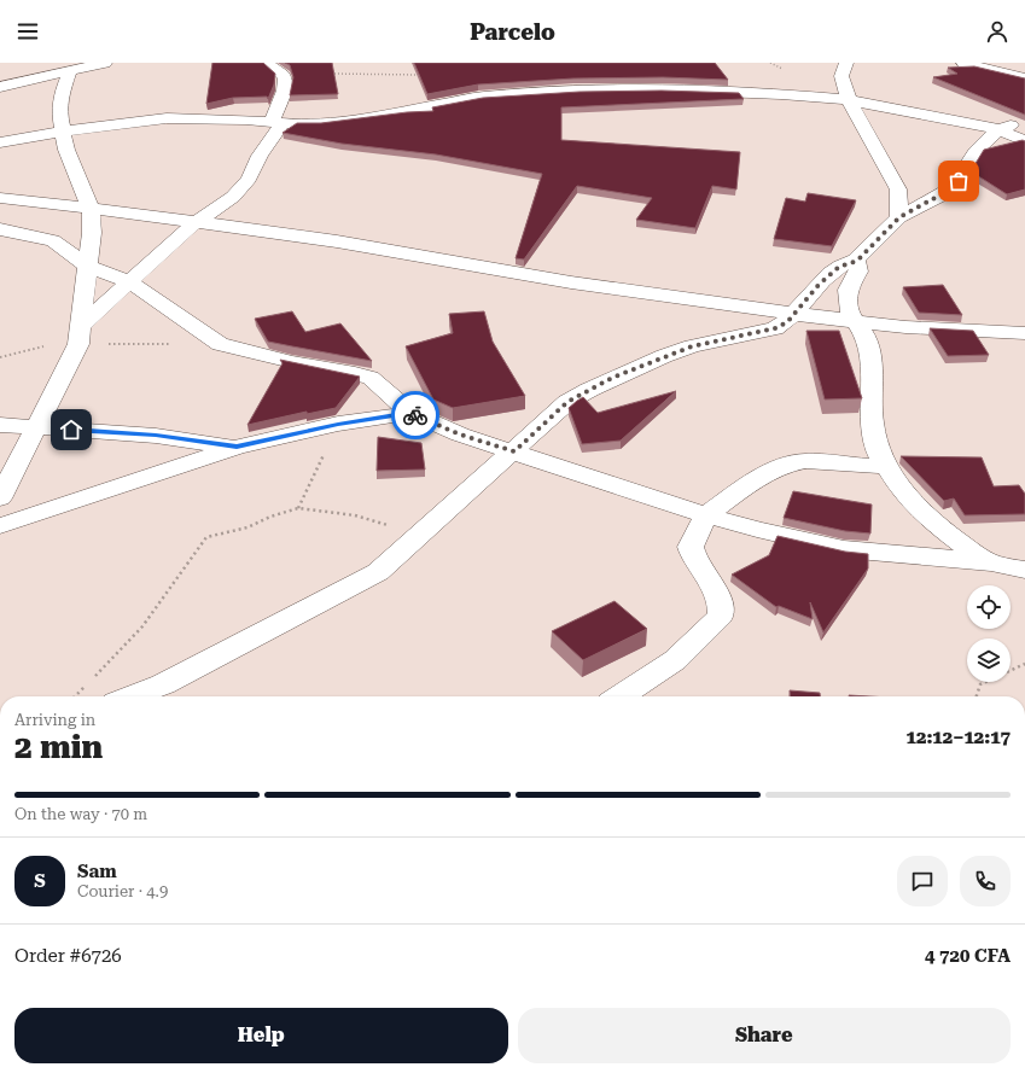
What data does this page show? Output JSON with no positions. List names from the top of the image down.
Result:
{
  "page": {
    "header": "Parcelo",
    "heading": ["2 min", "Arriving in", "12:12–12:17"],
    "panel": [
      "Sam",
      "Courier · 4.9",
      "Order #6726",
      "4 720 CFA"
    ],
    "bar": "On the way · 70 m",
    "round": "S",
    "buttons": ["Help", "Share"]
  }
}
